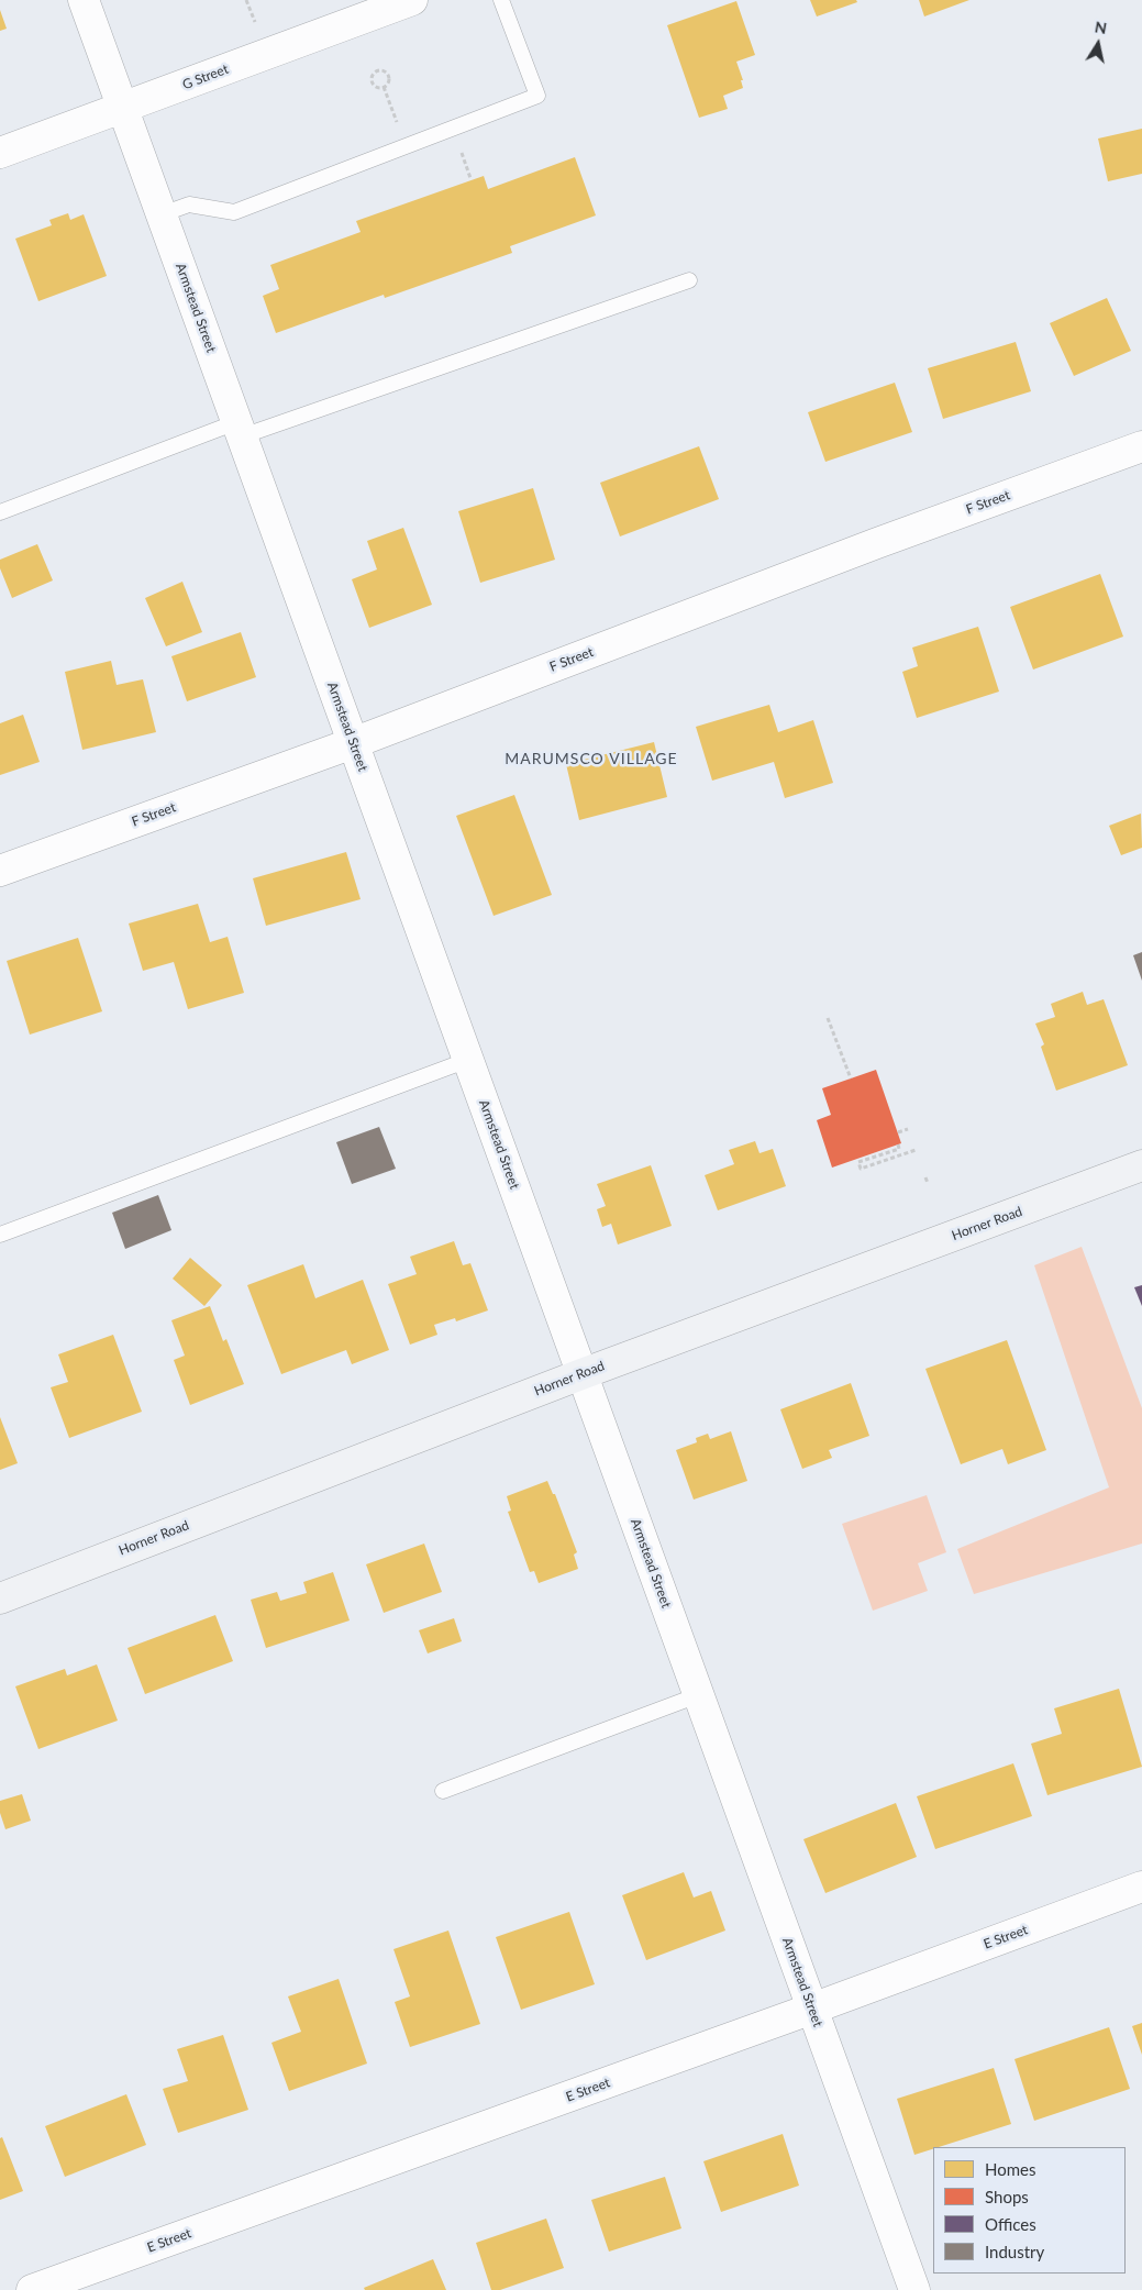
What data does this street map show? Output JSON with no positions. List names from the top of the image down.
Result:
{
  "streets": {
    "main road": ["Horner Road"],
    "street": [
      "G Street",
      "Armstead Street",
      "F Street",
      "E Street"
    ]
  },
  "crossings": [
    ["G Street", "Armstead Street"],
    ["Armstead Street", "F Street"],
    ["Armstead Street", "Horner Road"],
    ["Armstead Street", "E Street"]
  ],
  "districts": ["MARUMSCO VILLAGE"],
  "legend": [
    "Homes",
    "Shops",
    "Offices",
    "Industry"
  ],
  "north": "top"
}
